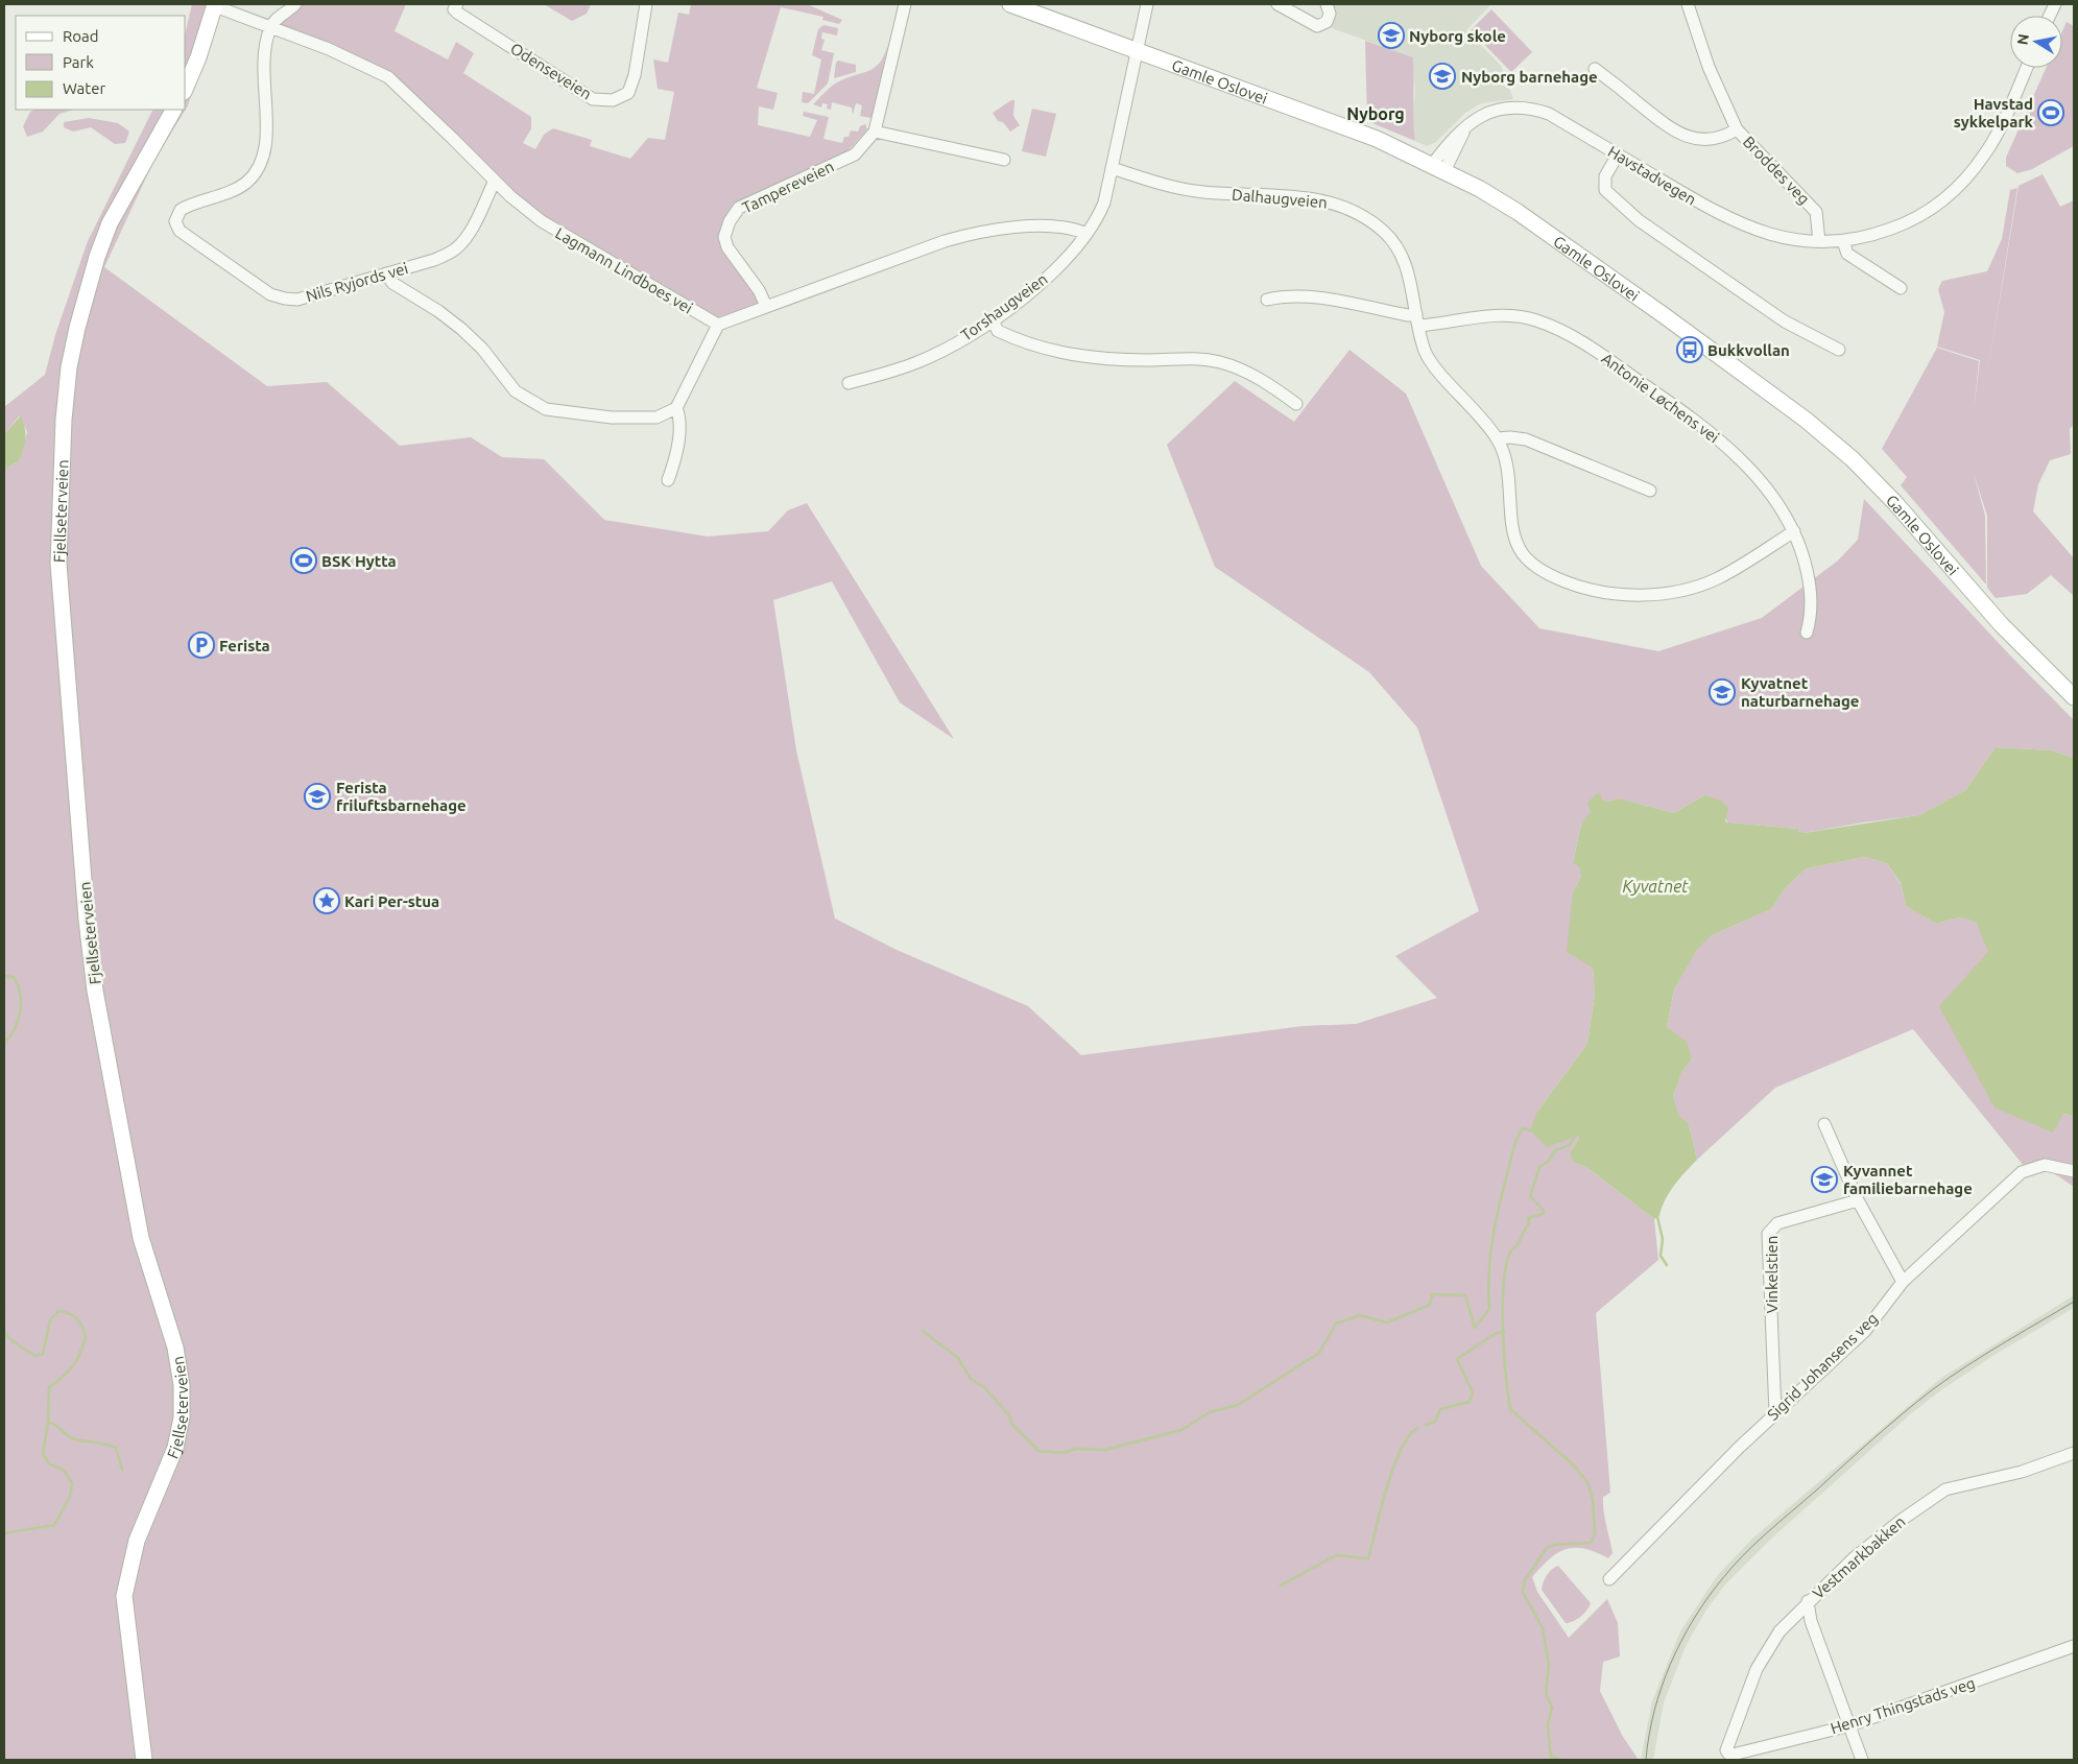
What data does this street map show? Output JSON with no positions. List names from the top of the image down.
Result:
{
  "streets": {
    "street": [
      "Odenseveien",
      "Gamle Oslovei",
      "Broddes veg",
      "Havstadvegen",
      "Tampereveien",
      "Dalhaugveien",
      "Lagmann Lindboes vei",
      "Nils Ryjords vei",
      "Torshaugveien",
      "Antonie Løchens vei",
      "Fjellseterveien",
      "Vinkelstien",
      "Sigrid Johansens veg",
      "Vestmarkbakken",
      "Henry Thingstads veg"
    ]
  },
  "crossings": [
    ["Gamle Oslovei", "Havstadvegen"],
    ["Gamle Oslovei", "Torshaugveien"],
    ["Broddes veg", "Havstadvegen"],
    ["Dalhaugveien", "Torshaugveien"],
    ["Dalhaugveien", "Antonie Løchens vei"],
    ["Lagmann Lindboes vei", "Nils Ryjords vei"],
    ["Vinkelstien", "Sigrid Johansens veg"],
    ["Vestmarkbakken", "Henry Thingstads veg"]
  ],
  "districts": ["Nyborg"],
  "water": ["Kyvatnet"],
  "places": {
    "school or university": [
      "Nyborg skole",
      "Nyborg barnehage",
      "Kyvatnet naturbarnehage",
      "Ferista friluftsbarnehage",
      "Kyvannet familiebarnehage"
    ],
    "sports": ["Havstad sykkelpark", "BSK Hytta"],
    "bus stop": ["Bukkvollan"],
    "parking": ["Ferista"],
    "place": ["Kari Per-stua"]
  },
  "legend": ["Road", "Park", "Water"],
  "north": "left"
}
